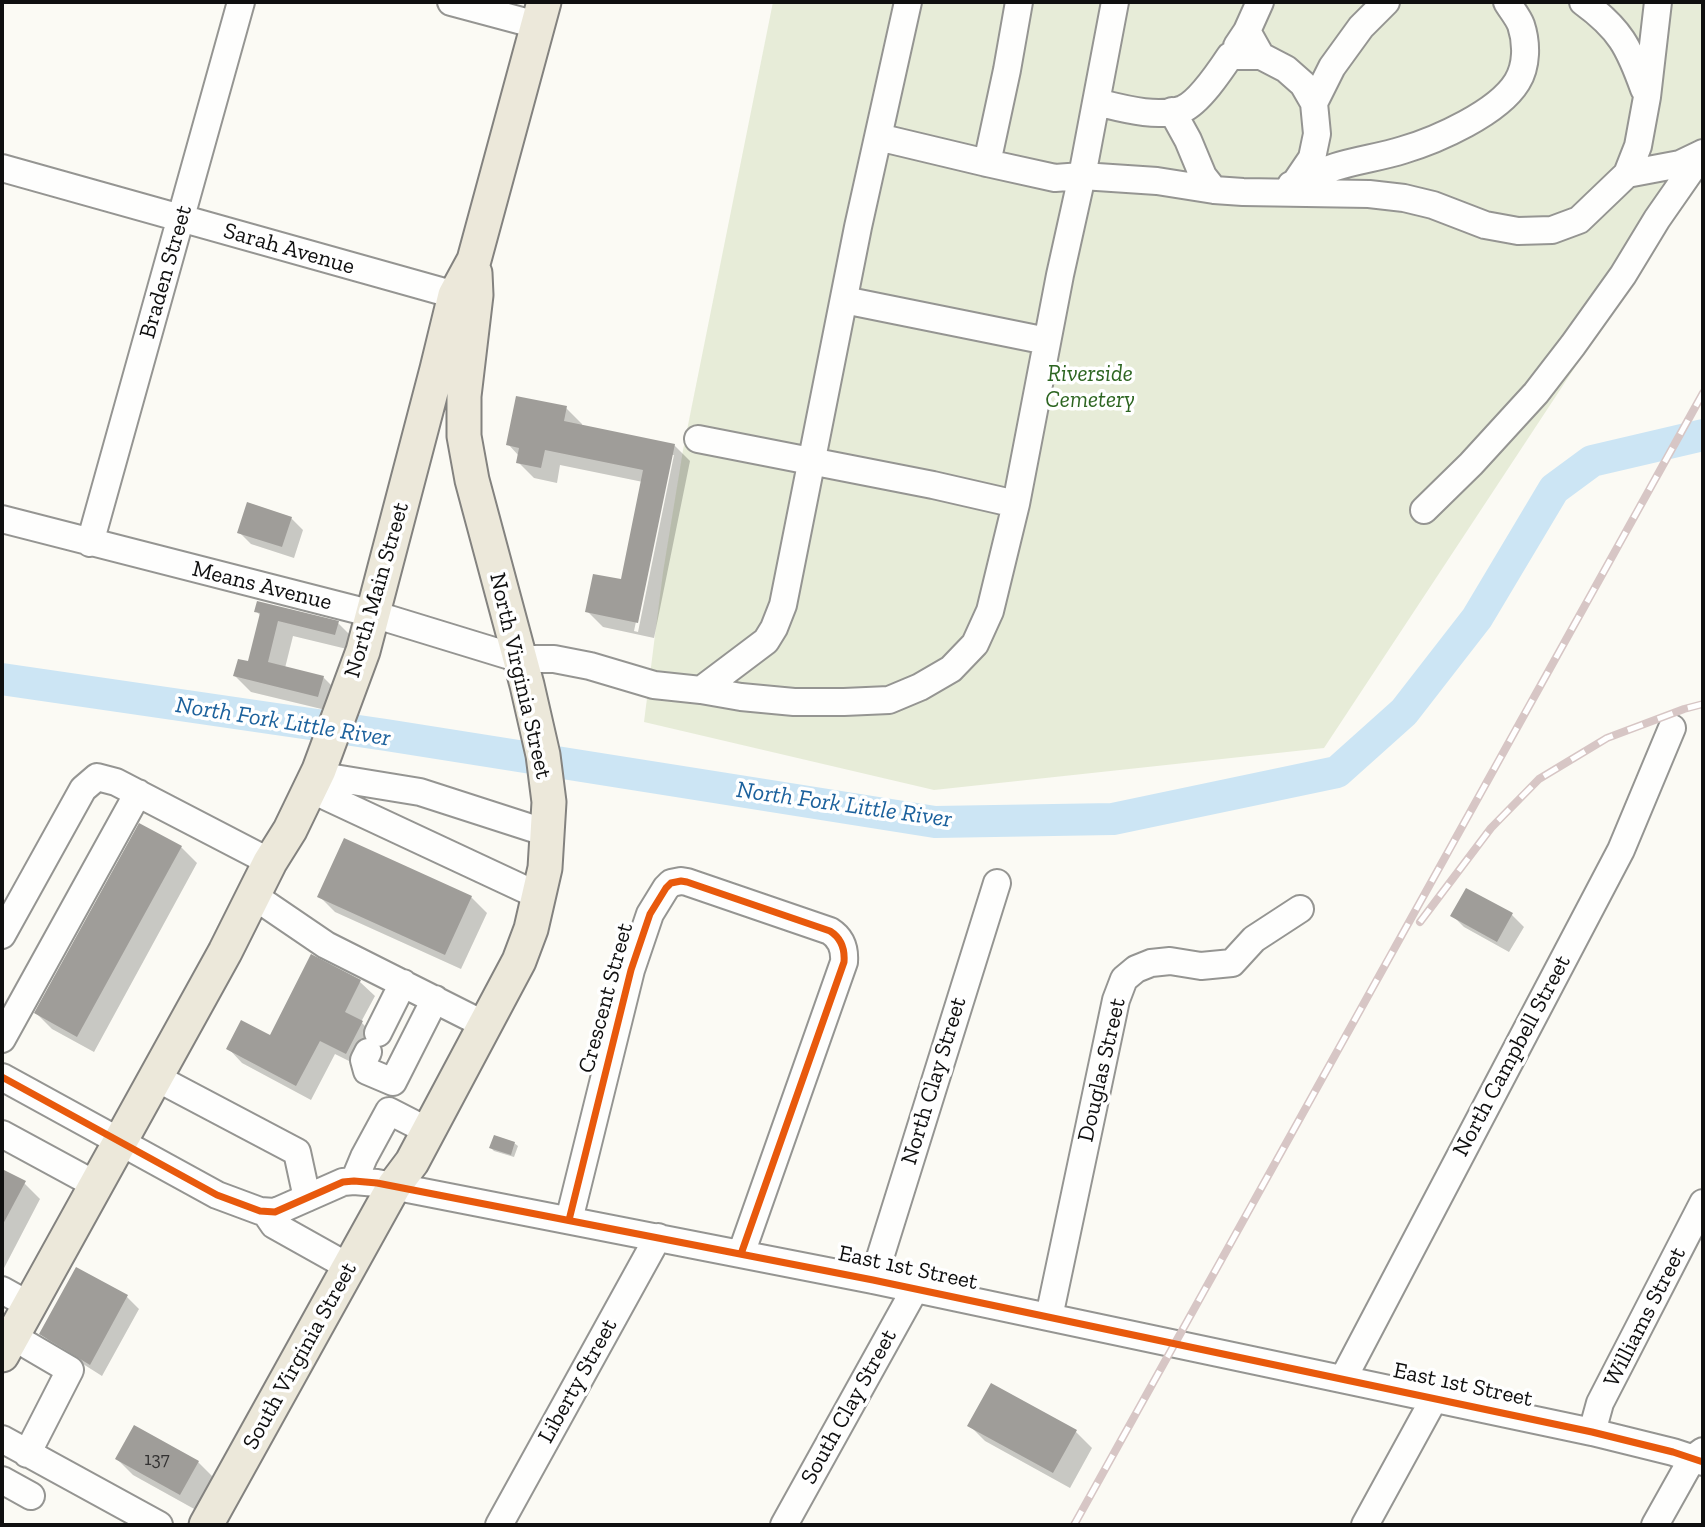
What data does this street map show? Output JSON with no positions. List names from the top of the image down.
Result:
{
  "streets": {
    "main road": ["North Main Street", "North Virginia Street", "South Virginia Street"],
    "street": [
      "Sarah Avenue",
      "Braden Street",
      "Means Avenue",
      "Crescent Street",
      "North Campbell Street",
      "Douglas Street",
      "North Clay Street",
      "East 1st Street",
      "Williams Street",
      "Liberty Street",
      "South Clay Street"
    ]
  },
  "crossings": [
    ["Sarah Avenue", "Braden Street"],
    ["Sarah Avenue", "North Main Street"],
    ["Braden Street", "Means Avenue"],
    ["Means Avenue", "North Main Street"],
    ["Means Avenue", "North Virginia Street"],
    ["North Main Street", "North Virginia Street"],
    ["North Virginia Street", "East 1st Street"],
    ["North Virginia Street", "South Virginia Street"],
    ["Crescent Street", "East 1st Street"],
    ["North Campbell Street", "East 1st Street"],
    ["Douglas Street", "East 1st Street"],
    ["North Clay Street", "East 1st Street"],
    ["East 1st Street", "Williams Street"],
    ["East 1st Street", "South Virginia Street"],
    ["East 1st Street", "Liberty Street"],
    ["East 1st Street", "South Clay Street"]
  ],
  "water": ["North Fork Little River"],
  "parks": ["Riverside Cemetery"],
  "house_numbers": ["137"]
}
